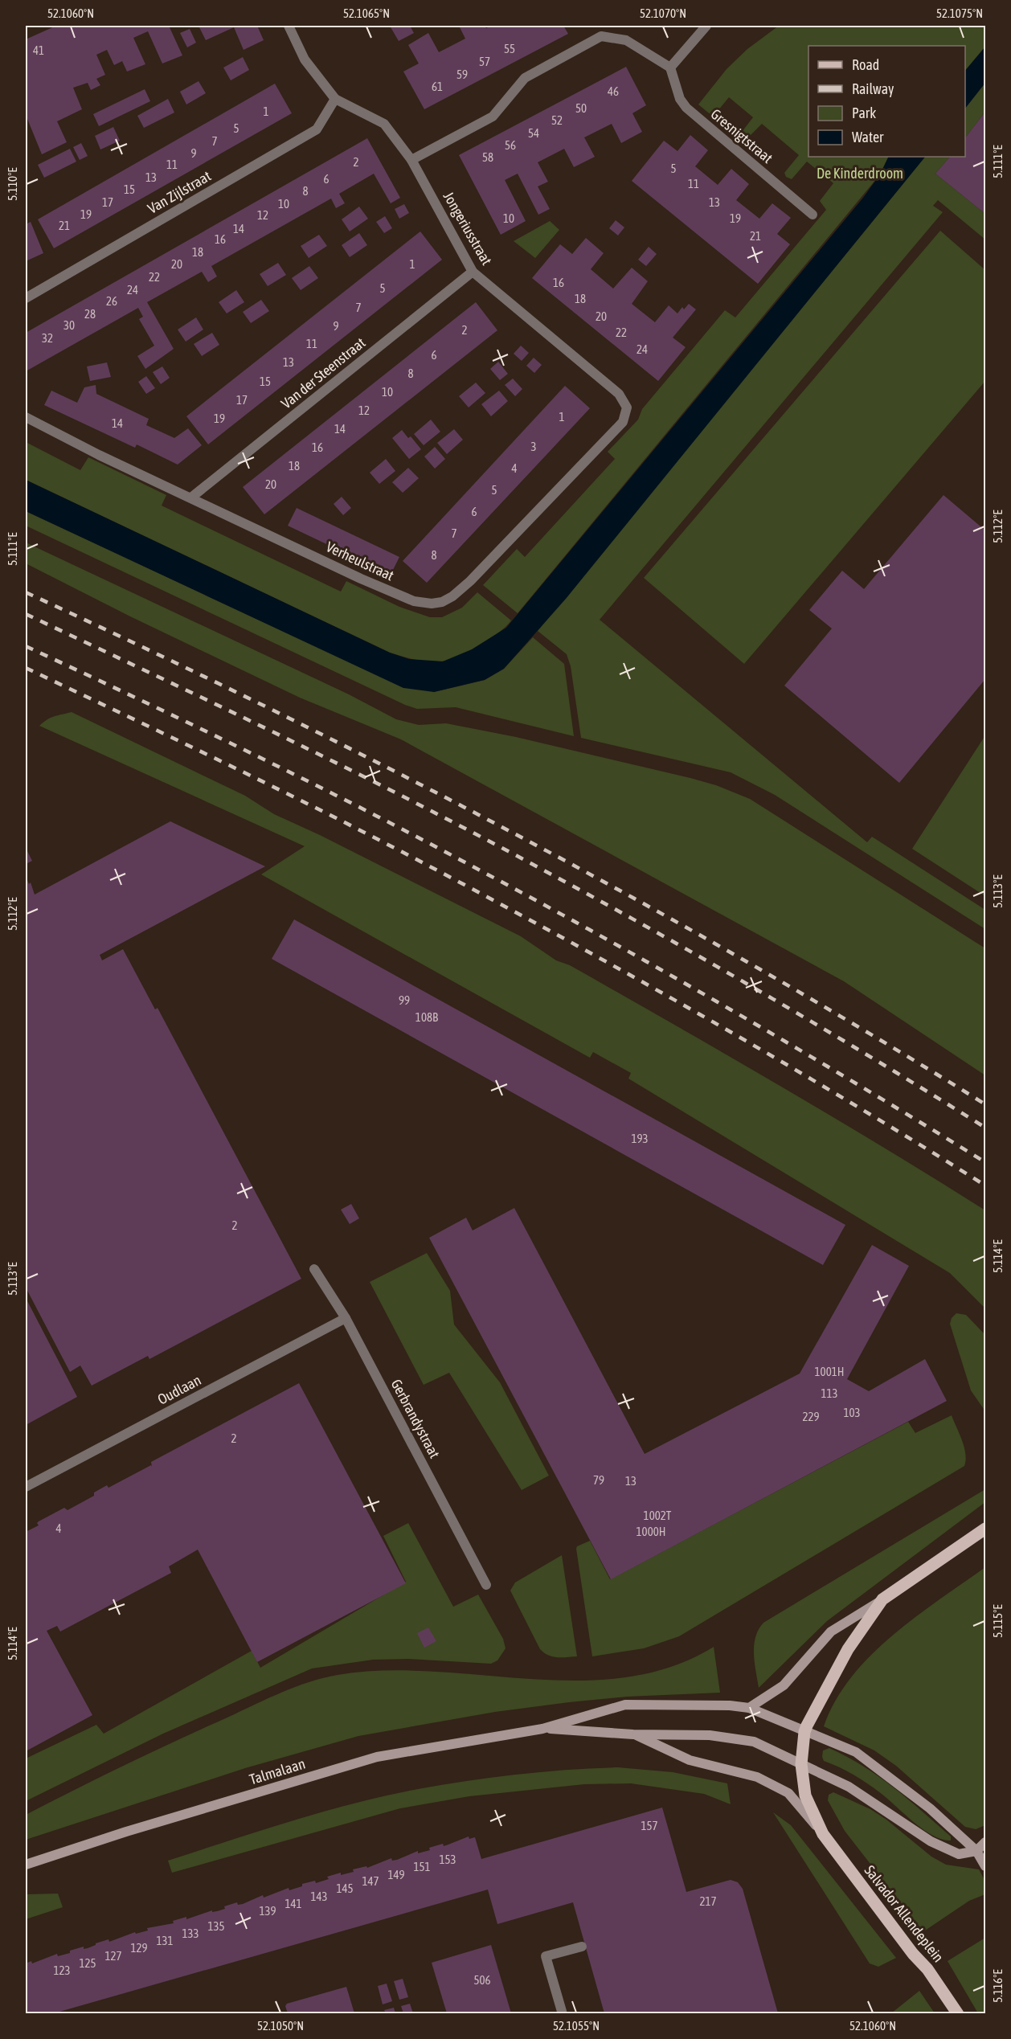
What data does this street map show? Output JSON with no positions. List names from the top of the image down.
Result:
{
  "streets": {
    "main road": ["Talmalaan", "Salvador Allendeplein"],
    "street": [
      "Gresnigtstraat",
      "Van Zijlstraat",
      "Jongeriusstraat",
      "Van der Steenstraat",
      "Verheulstraat",
      "Oudlaan",
      "Gerbrandystraat"
    ]
  },
  "crossings": [
    ["Van Zijlstraat", "Jongeriusstraat"],
    ["Jongeriusstraat", "Van der Steenstraat"],
    ["Jongeriusstraat", "Verheulstraat"],
    ["Van der Steenstraat", "Verheulstraat"],
    ["Oudlaan", "Gerbrandystraat"],
    ["Talmalaan", "Salvador Allendeplein"]
  ],
  "parks": ["De Kinderdroom"],
  "house_numbers": [
    "55",
    "41",
    "57",
    "59",
    "61",
    "46",
    "50",
    "1",
    "52",
    "5",
    "54",
    "7",
    "56",
    "9",
    "58",
    "2",
    "11",
    "5",
    "13",
    "6",
    "11",
    "15",
    "8",
    "17",
    "13",
    "10",
    "19",
    "12",
    "10",
    "19",
    "21",
    "14",
    "21",
    "16",
    "18",
    "20",
    "1",
    "22",
    "16",
    "5",
    "24",
    "18",
    "26",
    "7",
    "28",
    "20",
    "30",
    "9",
    "2",
    "22",
    "32",
    "11",
    "24",
    "6",
    "13",
    "8",
    "15",
    "10",
    "17",
    "12",
    "1",
    "19",
    "14",
    "14",
    "3",
    "16",
    "18",
    "4",
    "20",
    "5",
    "6",
    "7",
    "8",
    "99",
    "108B",
    "193",
    "2",
    "1001H",
    "113",
    "103",
    "229",
    "2",
    "79",
    "13",
    "1002T",
    "4",
    "1000H",
    "157",
    "153",
    "151",
    "149",
    "147",
    "145",
    "143",
    "217",
    "141",
    "139",
    "135",
    "133",
    "131",
    "129",
    "127",
    "125",
    "123",
    "506"
  ],
  "legend": [
    "Road",
    "Railway",
    "Park",
    "Water"
  ],
  "coordinates": [
    "52.1060°N",
    "52.1065°N",
    "52.1070°N",
    "52.1075°N",
    "5.111°E",
    "5.110°E",
    "5.112°E",
    "5.113°E",
    "5.114°E",
    "5.115°E",
    "5.116°E",
    "52.1050°N",
    "52.1055°N"
  ]
}
